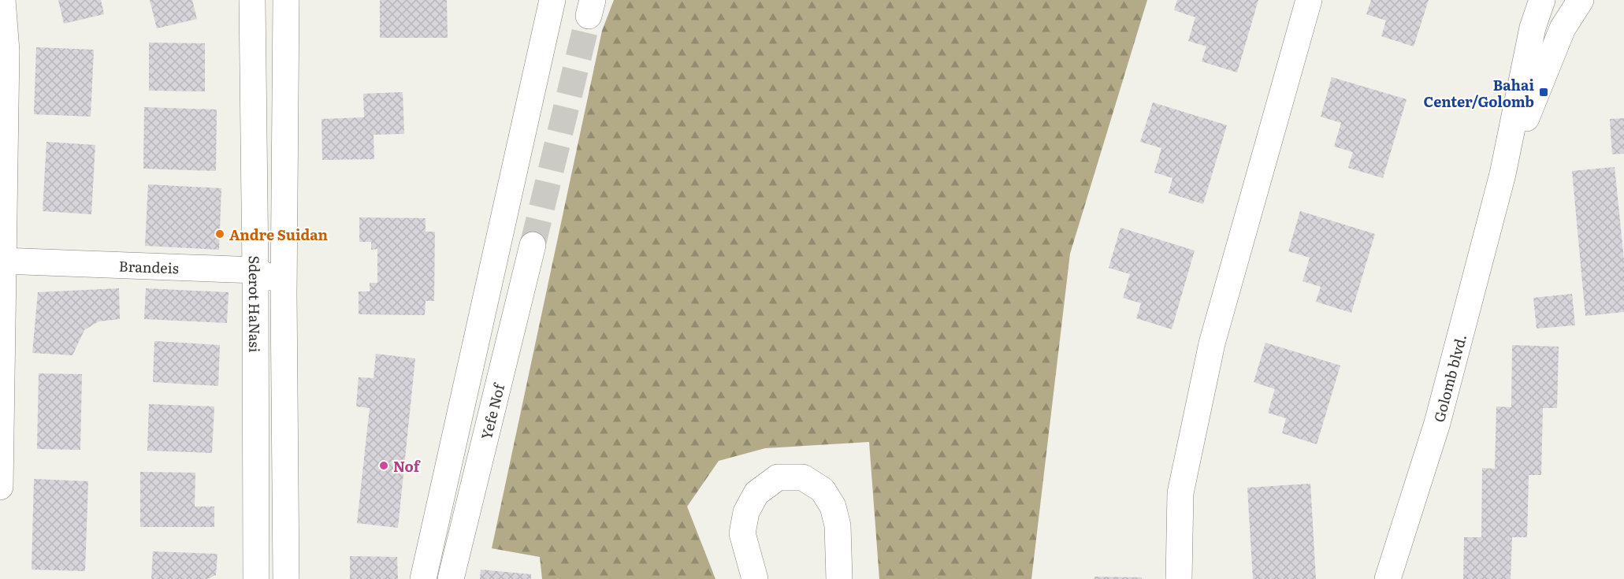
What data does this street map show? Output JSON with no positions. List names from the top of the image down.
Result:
{
  "streets": {
    "street": [
      "Brandeis",
      "Sderot HaNasi",
      "Golomb blvd.",
      "Yefe Nof"
    ]
  },
  "crossings": [
    ["Brandeis", "Sderot HaNasi"]
  ],
  "places": {
    "transit": ["Bahai Center/Golomb"],
    "other": ["Andre Suidan", "Nof"]
  }
}
